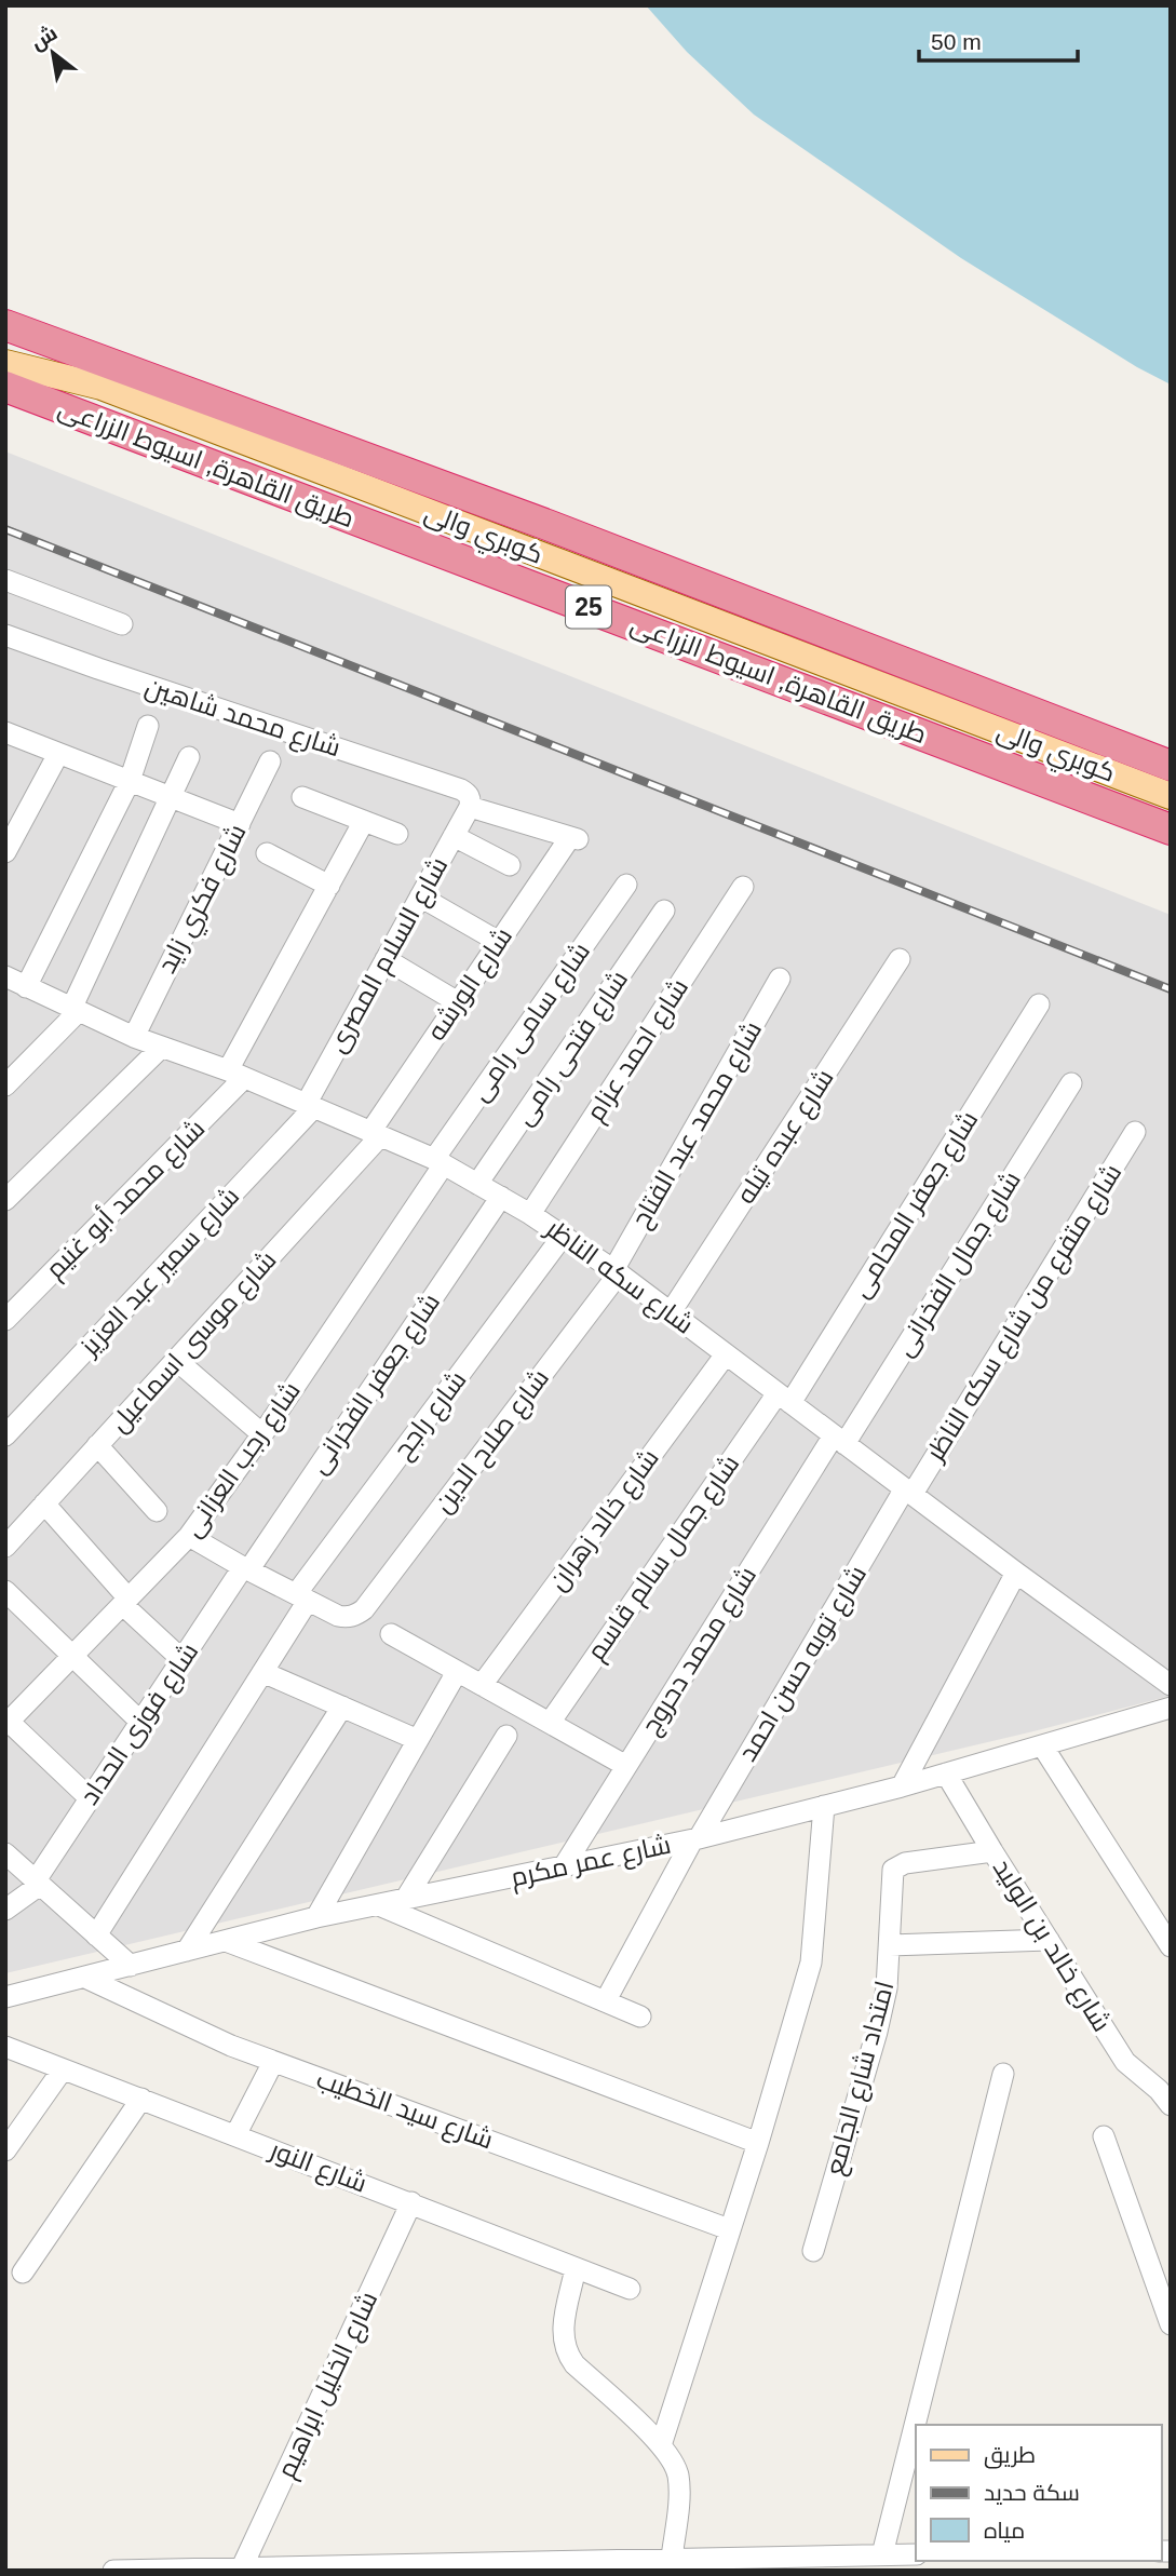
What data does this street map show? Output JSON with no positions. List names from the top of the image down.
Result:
{
  "streets": {
    "highway": ["طريق القاهرة, اسيوط الزراعى", "25"],
    "main road": ["كوبري والى"],
    "street": [
      "شارع محمد شاهين",
      "شارع فكري زايد",
      "شارع السلام المصرى",
      "شارع الورشه",
      "شارع سامى رامى",
      "شارع فتحى رامى",
      "شارع احمد عزام",
      "شارع محمد عبد الفتاح",
      "شارع عبده تيله",
      "شارع محمد أبو غنيم",
      "شارع جعفر المحامى",
      "شارع جمال الفخرانى",
      "شارع سمير عبد العزيز",
      "شارع سكه الناظر",
      "شارع متفرع من شارع سكه الناظر",
      "شارع موسى اسماعيل",
      "شارع جعفر الفخرانى",
      "شارع راجح",
      "شارع صلاح الدين",
      "شارع رجب العزانى",
      "شارع خالد زهران",
      "شارع جمال سالم قاسم",
      "شارع محمد دحروج",
      "شارع توبه حسن احمد",
      "شارع فوزى الحداد",
      "شارع عمر مكرم",
      "شارع خالد بن الوليد",
      "امتداد شارع الجامع",
      "شارع سيد الخطيب",
      "شارع النور",
      "شارع الخليل ابراهيم"
    ]
  },
  "crossings": [
    ["كوبري والى", "25"],
    ["شارع محمد شاهين", "شارع السلام المصرى"],
    ["شارع محمد شاهين", "شارع الورشه"],
    ["شارع فكري زايد", "شارع سكه الناظر"],
    ["شارع السلام المصرى", "شارع الورشه"],
    ["شارع السلام المصرى", "شارع سمير عبد العزيز"],
    ["شارع السلام المصرى", "شارع سكه الناظر"],
    ["شارع الورشه", "شارع سكه الناظر"],
    ["شارع الورشه", "شارع موسى اسماعيل"],
    ["شارع سامى رامى", "شارع سكه الناظر"],
    ["شارع سامى رامى", "شارع رجب العزانى"],
    ["شارع فتحى رامى", "شارع سكه الناظر"],
    ["شارع احمد عزام", "شارع سكه الناظر"],
    ["شارع محمد عبد الفتاح", "شارع سكه الناظر"],
    ["شارع محمد عبد الفتاح", "شارع صلاح الدين"],
    ["شارع عبده تيله", "شارع سكه الناظر"],
    ["شارع محمد أبو غنيم", "شارع سكه الناظر"],
    ["شارع جعفر المحامى", "شارع سكه الناظر"],
    ["شارع جعفر المحامى", "شارع جمال سالم قاسم"],
    ["شارع جمال الفخرانى", "شارع سكه الناظر"],
    ["شارع جمال الفخرانى", "شارع محمد دحروج"],
    ["شارع سمير عبد العزيز", "شارع سكه الناظر"],
    ["شارع سكه الناظر", "شارع متفرع من شارع سكه الناظر"],
    ["شارع سكه الناظر", "شارع موسى اسماعيل"],
    ["شارع سكه الناظر", "شارع جعفر الفخرانى"],
    ["شارع سكه الناظر", "شارع راجح"],
    ["شارع سكه الناظر", "شارع صلاح الدين"],
    ["شارع سكه الناظر", "شارع رجب العزانى"],
    ["شارع سكه الناظر", "شارع خالد زهران"],
    ["شارع سكه الناظر", "شارع جمال سالم قاسم"],
    ["شارع سكه الناظر", "شارع محمد دحروج"],
    ["شارع سكه الناظر", "شارع توبه حسن احمد"],
    ["شارع متفرع من شارع سكه الناظر", "شارع توبه حسن احمد"],
    ["شارع جعفر الفخرانى", "شارع فوزى الحداد"],
    ["شارع راجح", "شارع صلاح الدين"],
    ["شارع محمد دحروج", "شارع عمر مكرم"],
    ["شارع توبه حسن احمد", "شارع عمر مكرم"],
    ["شارع عمر مكرم", "شارع خالد بن الوليد"],
    ["شارع عمر مكرم", "شارع سيد الخطيب"],
    ["شارع خالد بن الوليد", "امتداد شارع الجامع"],
    ["شارع النور", "شارع الخليل ابراهيم"]
  ],
  "legend": ["طريق", "سكة حديد", "مياه"],
  "scale_bar": "50 m",
  "north": "top left"
}
